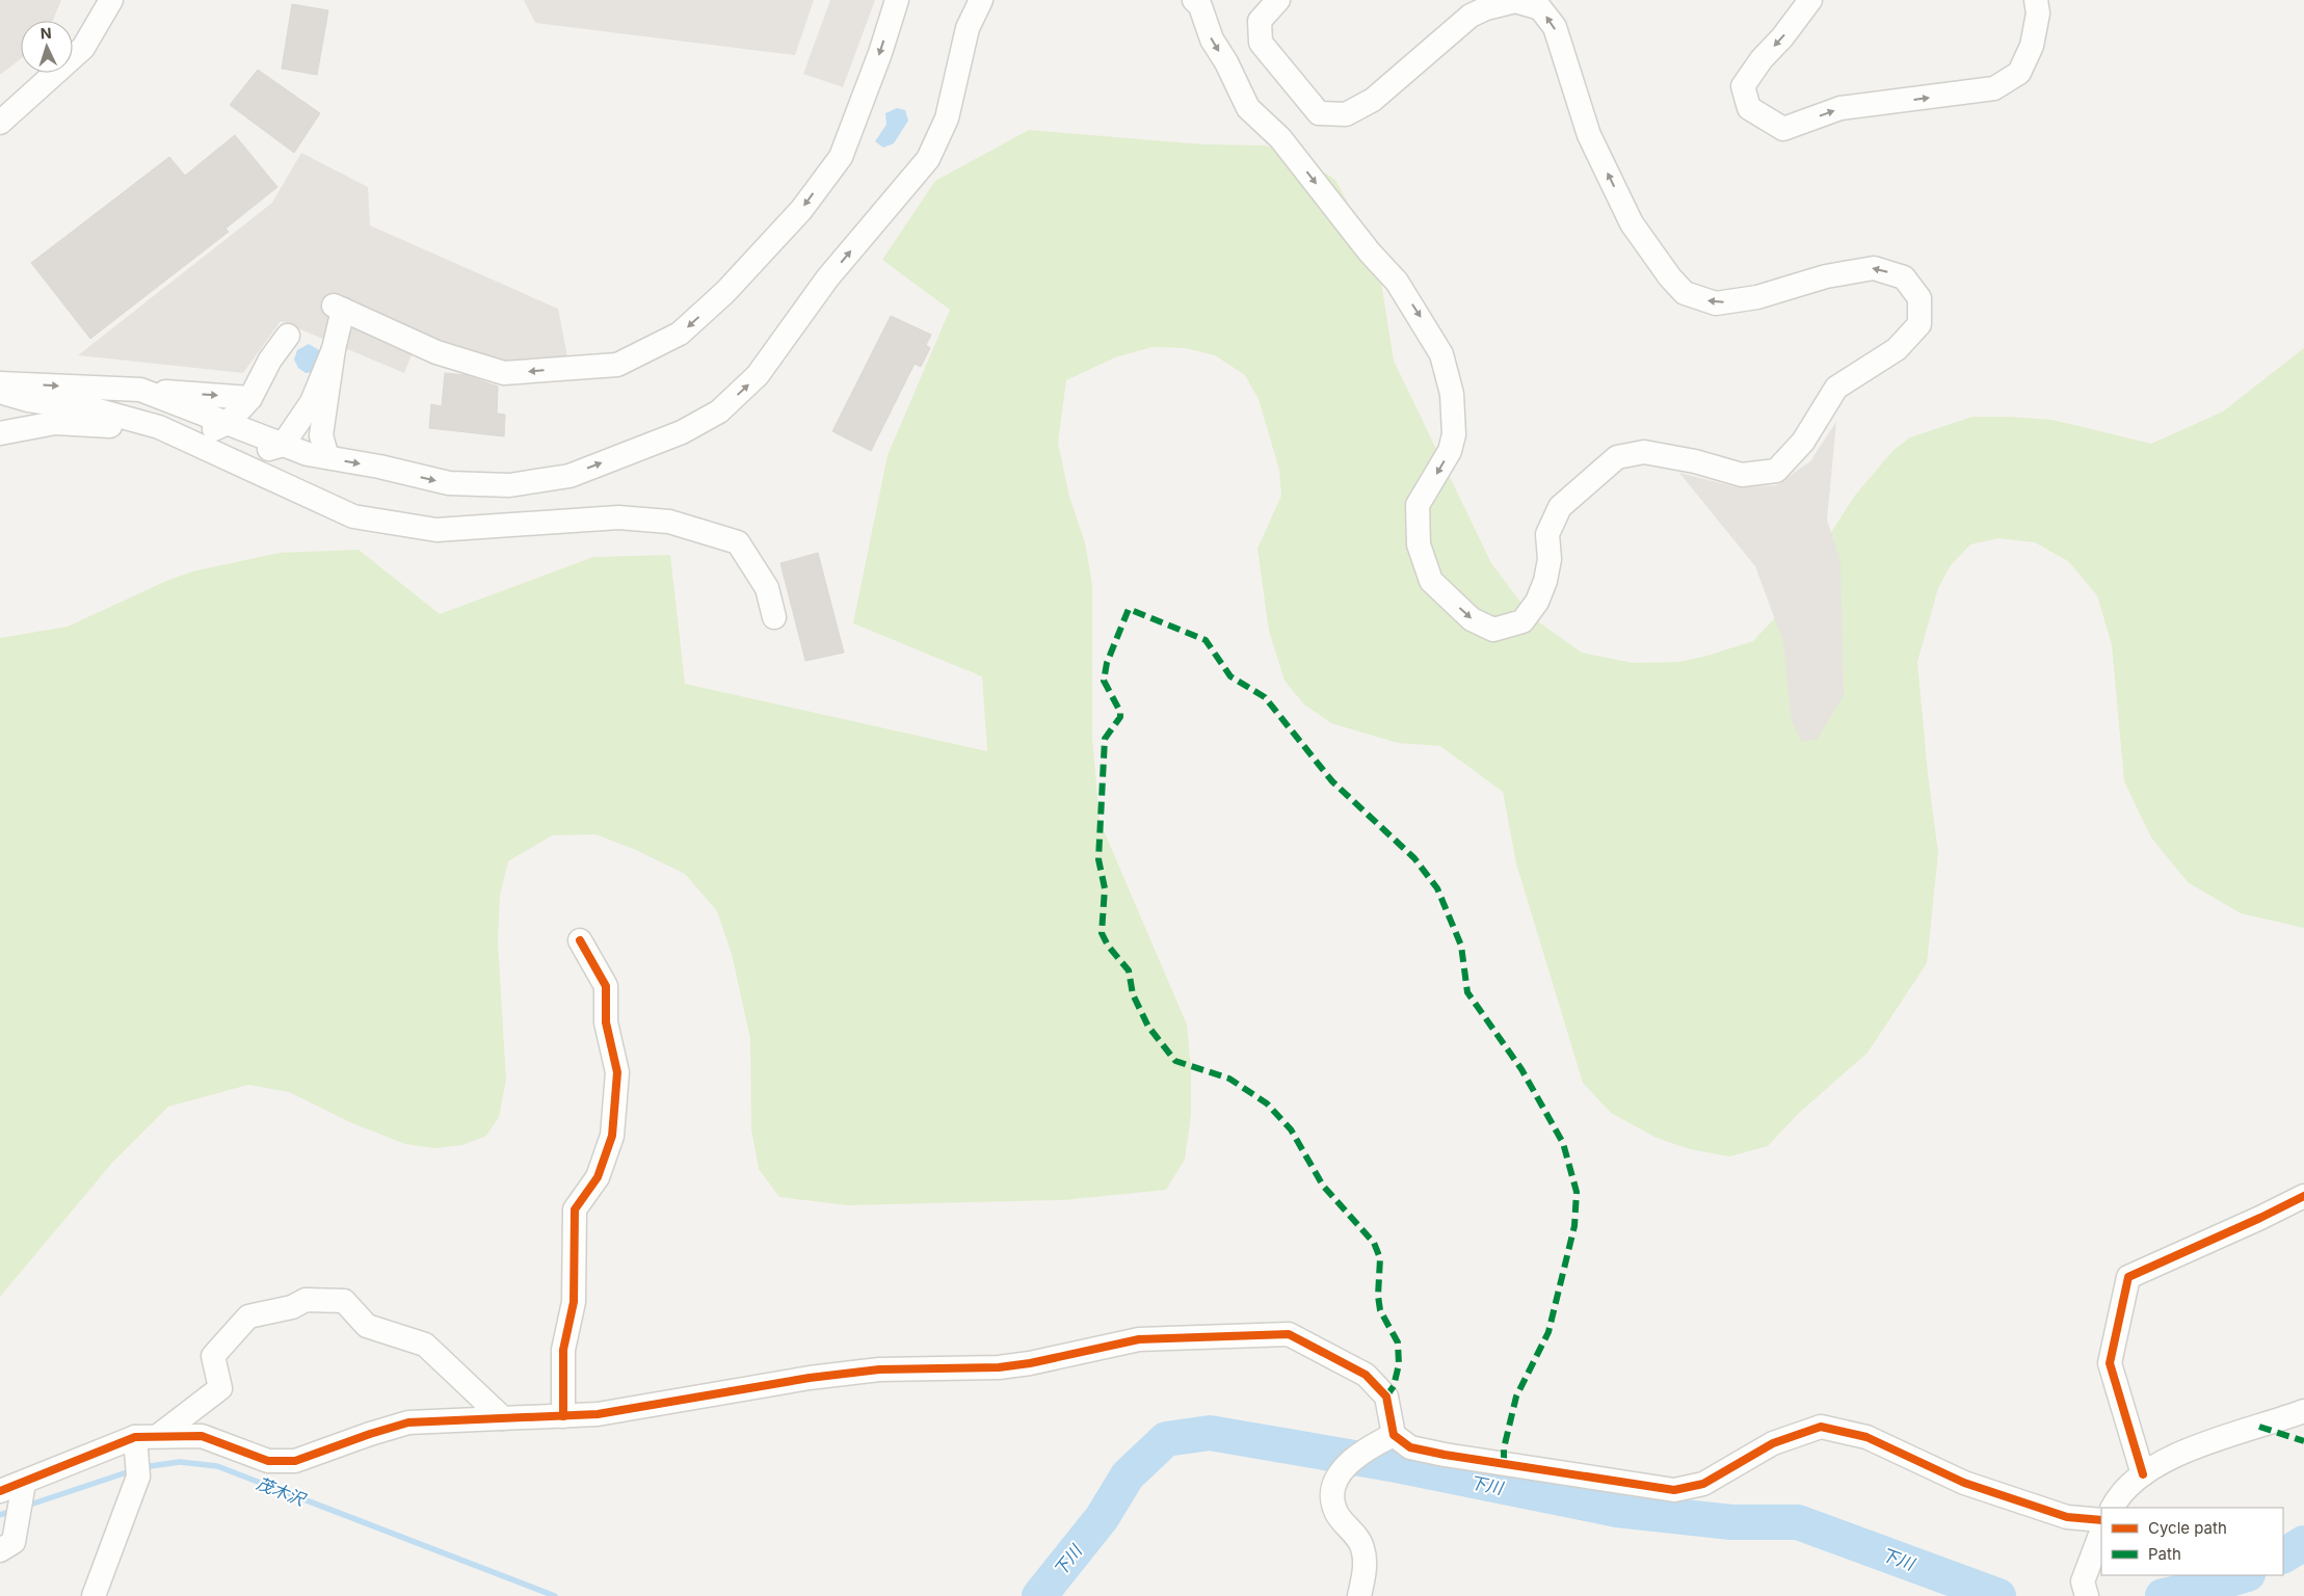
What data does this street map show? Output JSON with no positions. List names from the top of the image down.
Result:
{
  "water": ["下川", "茂木沢"],
  "legend": ["Cycle path", "Path"],
  "north": "top"
}
